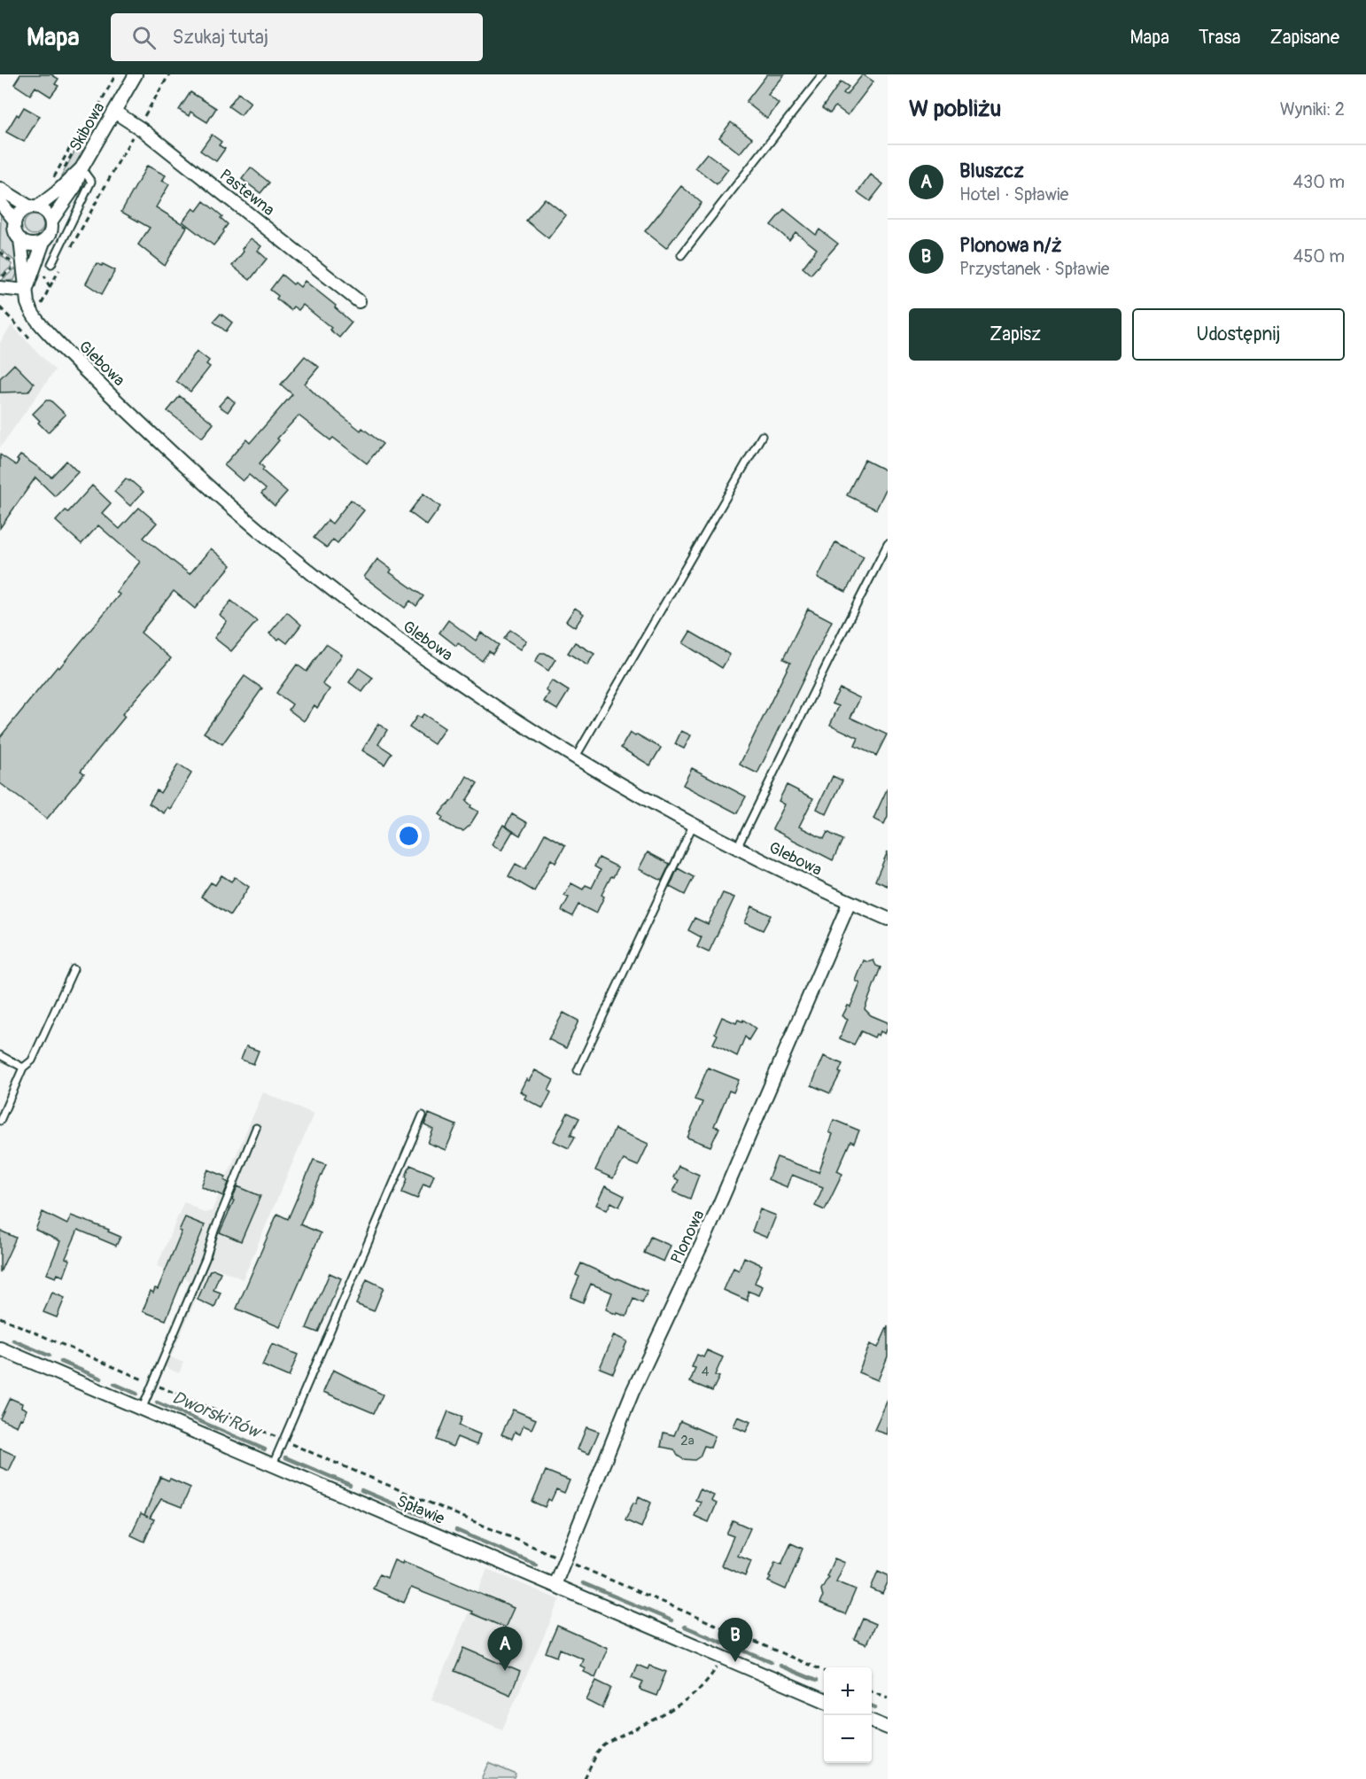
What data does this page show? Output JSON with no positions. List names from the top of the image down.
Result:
{
  "streets": {
    "street": [
      "Skibowa",
      "Pastewna",
      "Glebowa",
      "Plonowa",
      "Spławie"
    ]
  },
  "crossings": [
    ["Skibowa", "Pastewna"],
    ["Skibowa", "Glebowa"],
    ["Glebowa", "Plonowa"],
    ["Plonowa", "Spławie"]
  ],
  "water": ["Dworski Rów"],
  "house_numbers": ["4", "2a"],
  "page": {
    "header": "Mapa",
    "search": "Szukaj tutaj",
    "nav": ["Mapa", "Trasa", "Zapisane"],
    "heading": ["W pobliżu", "Wyniki: 2"],
    "list": [
      {
        "mark": "A",
        "name": "Bluszcz",
        "note": "Hotel · Spławie",
        "value": "430 m"
      },
      {
        "mark": "B",
        "name": "Plonowa n/ż",
        "note": "Przystanek · Spławie",
        "value": "450 m"
      }
    ],
    "buttons": ["Zapisz", "Udostępnij"],
    "pins": ["B", "A"],
    "map_buttons": ["+", "−"]
  }
}
